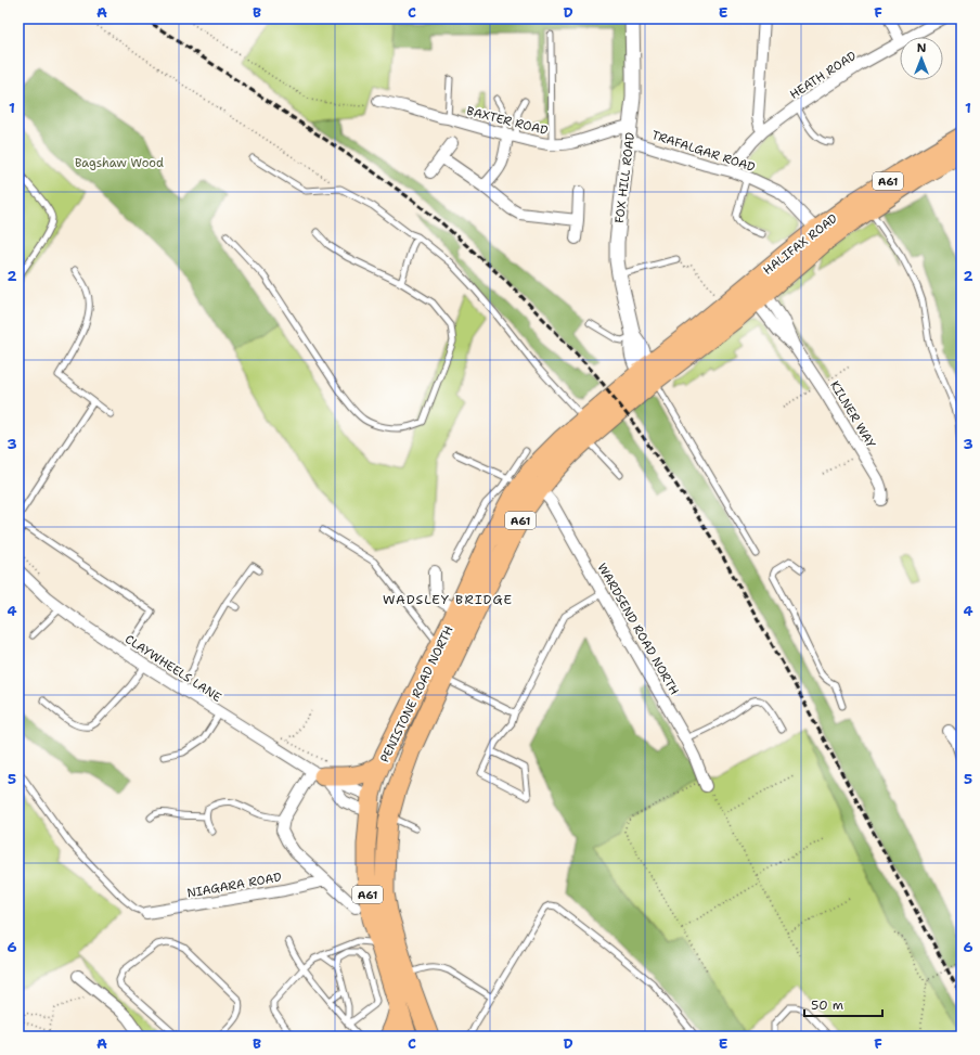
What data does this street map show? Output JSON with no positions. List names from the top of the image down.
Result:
{
  "streets": {
    "highway": ["A61", "HALIFAX ROAD", "PENISTONE ROAD NORTH"],
    "street": [
      "HEATH ROAD",
      "BAXTER ROAD",
      "TRAFALGAR ROAD",
      "FOX HILL ROAD",
      "KILNER WAY",
      "WARDSEND ROAD NORTH",
      "CLAYWHEELS LANE",
      "NIAGARA ROAD"
    ]
  },
  "crossings": [
    ["HEATH ROAD", "TRAFALGAR ROAD"],
    ["BAXTER ROAD", "FOX HILL ROAD"],
    ["TRAFALGAR ROAD", "FOX HILL ROAD"],
    ["TRAFALGAR ROAD", "HALIFAX ROAD"],
    ["FOX HILL ROAD", "HALIFAX ROAD"],
    ["FOX HILL ROAD", "PENISTONE ROAD NORTH"],
    ["HALIFAX ROAD", "KILNER WAY"],
    ["HALIFAX ROAD", "PENISTONE ROAD NORTH"],
    ["WARDSEND ROAD NORTH", "PENISTONE ROAD NORTH"],
    ["CLAYWHEELS LANE", "PENISTONE ROAD NORTH"]
  ],
  "districts": ["WADSLEY BRIDGE"],
  "parks": ["Bagshaw Wood"],
  "scale_bar": "50 m",
  "north": "top",
  "grid": {
    "columns": [
      "A",
      "B",
      "C",
      "D",
      "E",
      "F"
    ],
    "rows": [
      "1",
      "2",
      "3",
      "4",
      "5",
      "6"
    ]
  }
}
